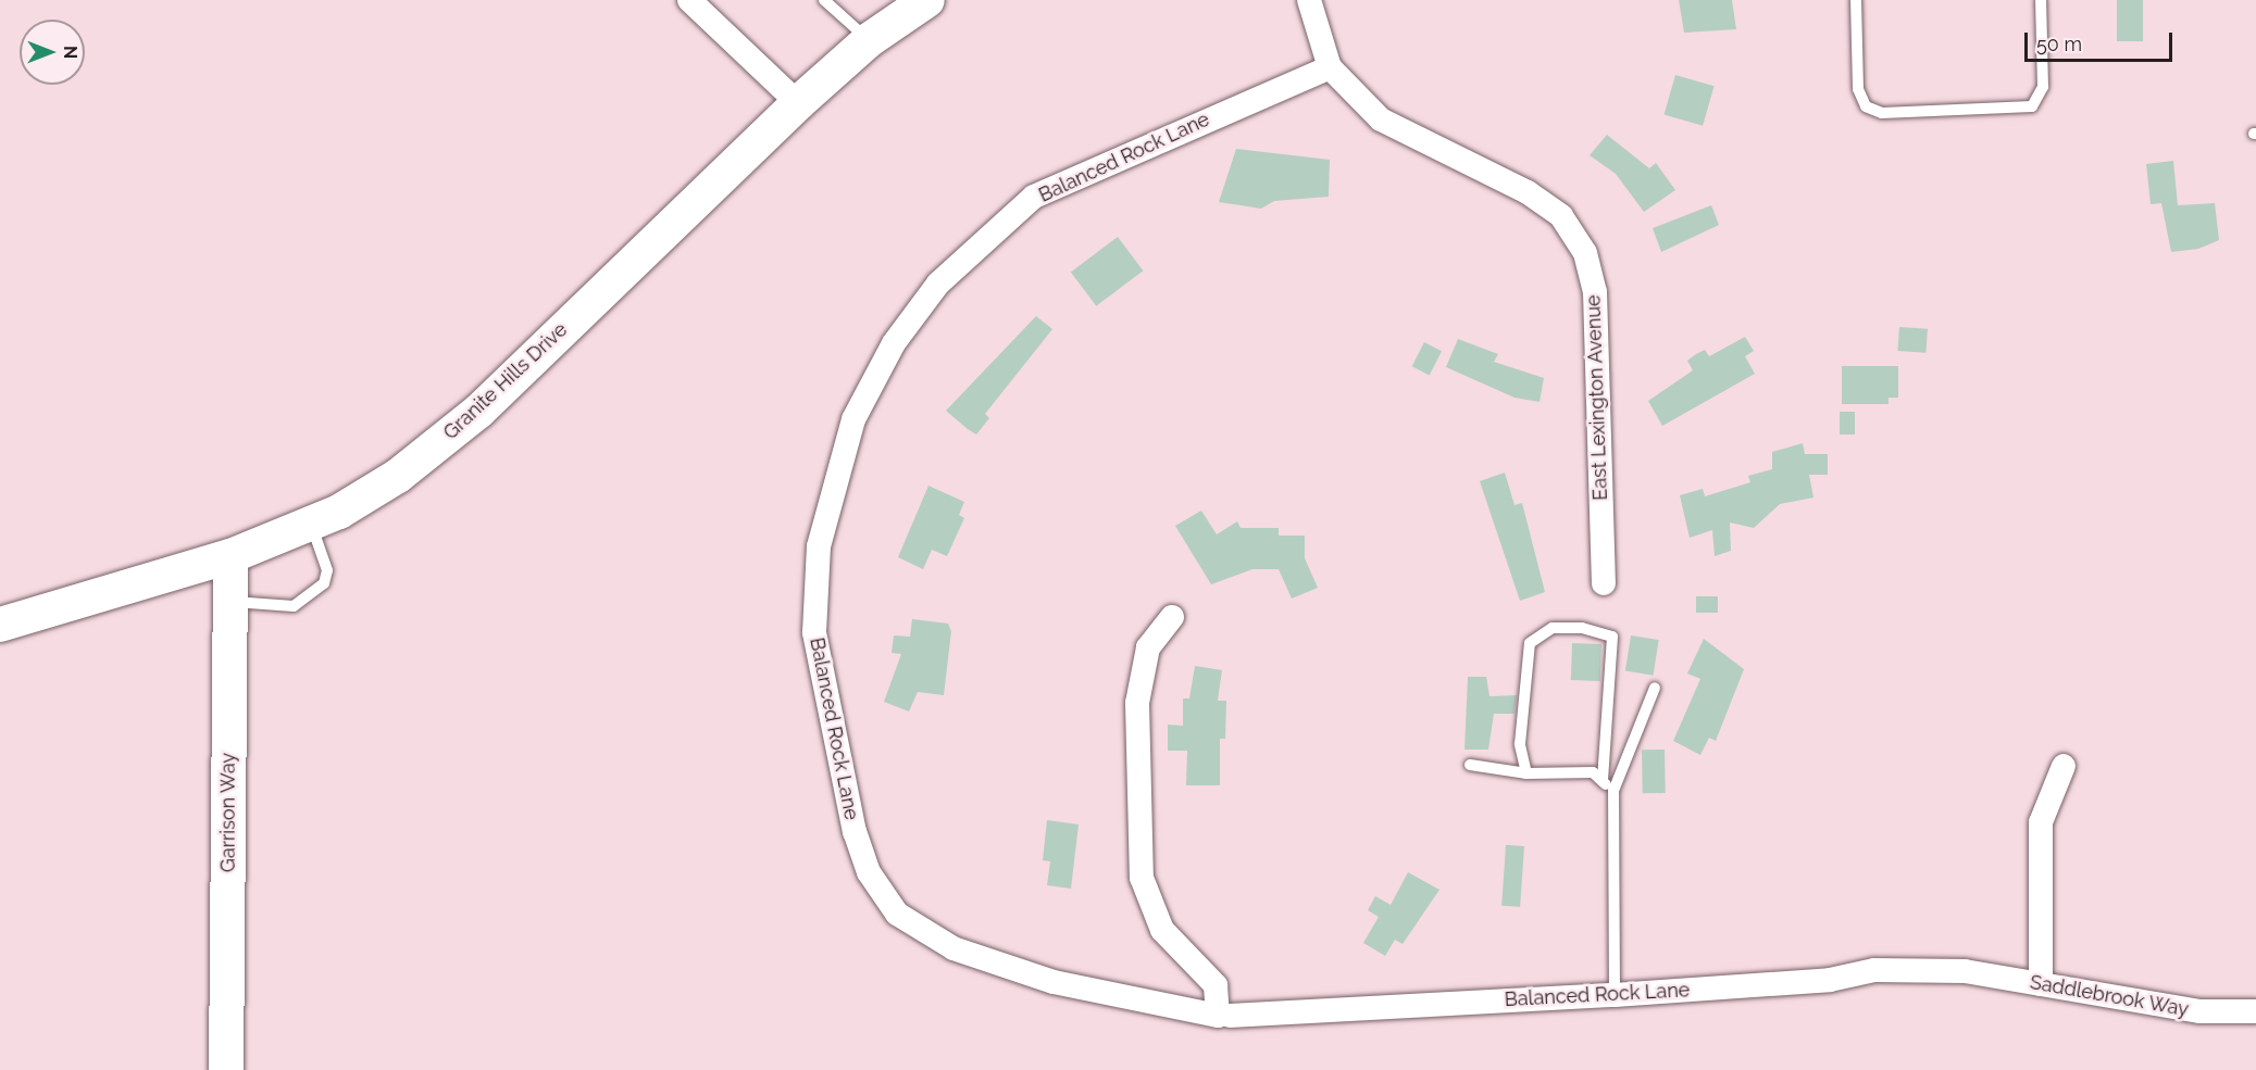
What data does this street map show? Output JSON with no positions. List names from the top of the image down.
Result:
{
  "streets": {
    "street": [
      "Balanced Rock Lane",
      "Granite Hills Drive",
      "East Lexington Avenue",
      "Garrison Way",
      "Saddlebrook Way"
    ]
  },
  "crossings": [
    ["Balanced Rock Lane", "East Lexington Avenue"],
    ["Balanced Rock Lane", "Saddlebrook Way"],
    ["Granite Hills Drive", "Garrison Way"]
  ],
  "scale_bar": "50 m",
  "north": "right"
}
